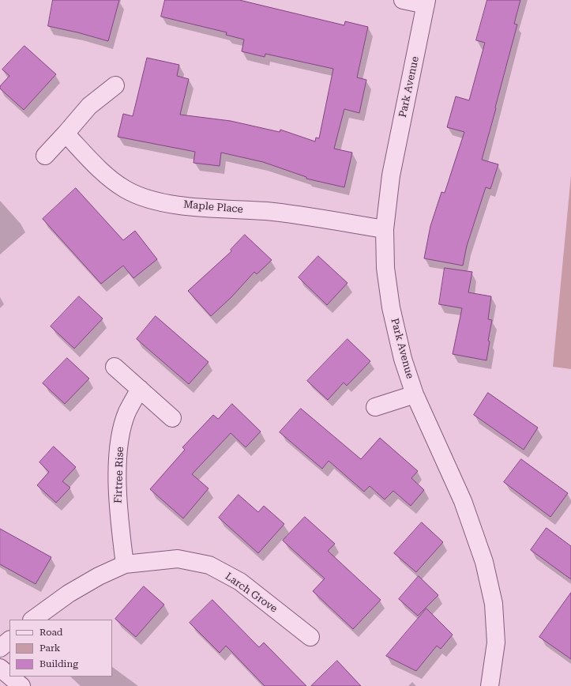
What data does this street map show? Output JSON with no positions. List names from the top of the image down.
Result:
{
  "streets": {
    "street": [
      "Park Avenue",
      "Maple Place",
      "Firtree Rise",
      "Larch Grove"
    ]
  },
  "crossings": [
    ["Park Avenue", "Maple Place"],
    ["Firtree Rise", "Larch Grove"]
  ],
  "legend": ["Road", "Park", "Building"]
}
